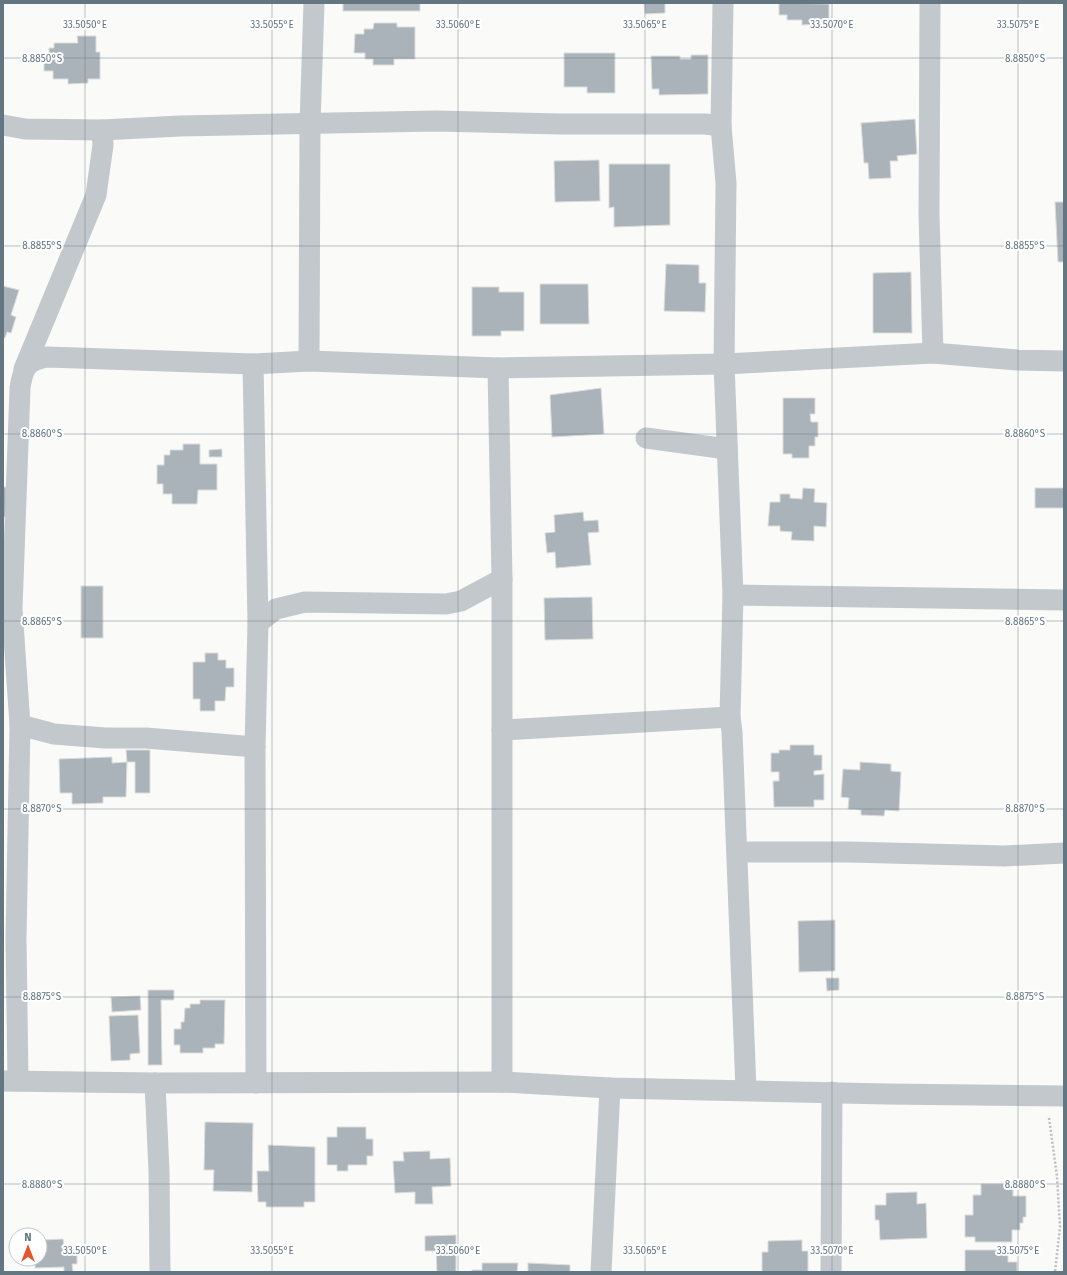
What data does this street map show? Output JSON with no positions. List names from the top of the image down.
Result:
{
  "north": "top",
  "coordinates": [
    "33.5050°E",
    "33.5055°E",
    "33.5060°E",
    "33.5065°E",
    "33.5070°E",
    "33.5075°E",
    "8.8850°S",
    "8.8855°S",
    "8.8860°S",
    "8.8865°S",
    "8.8870°S",
    "8.8875°S",
    "8.8880°S"
  ]
}
